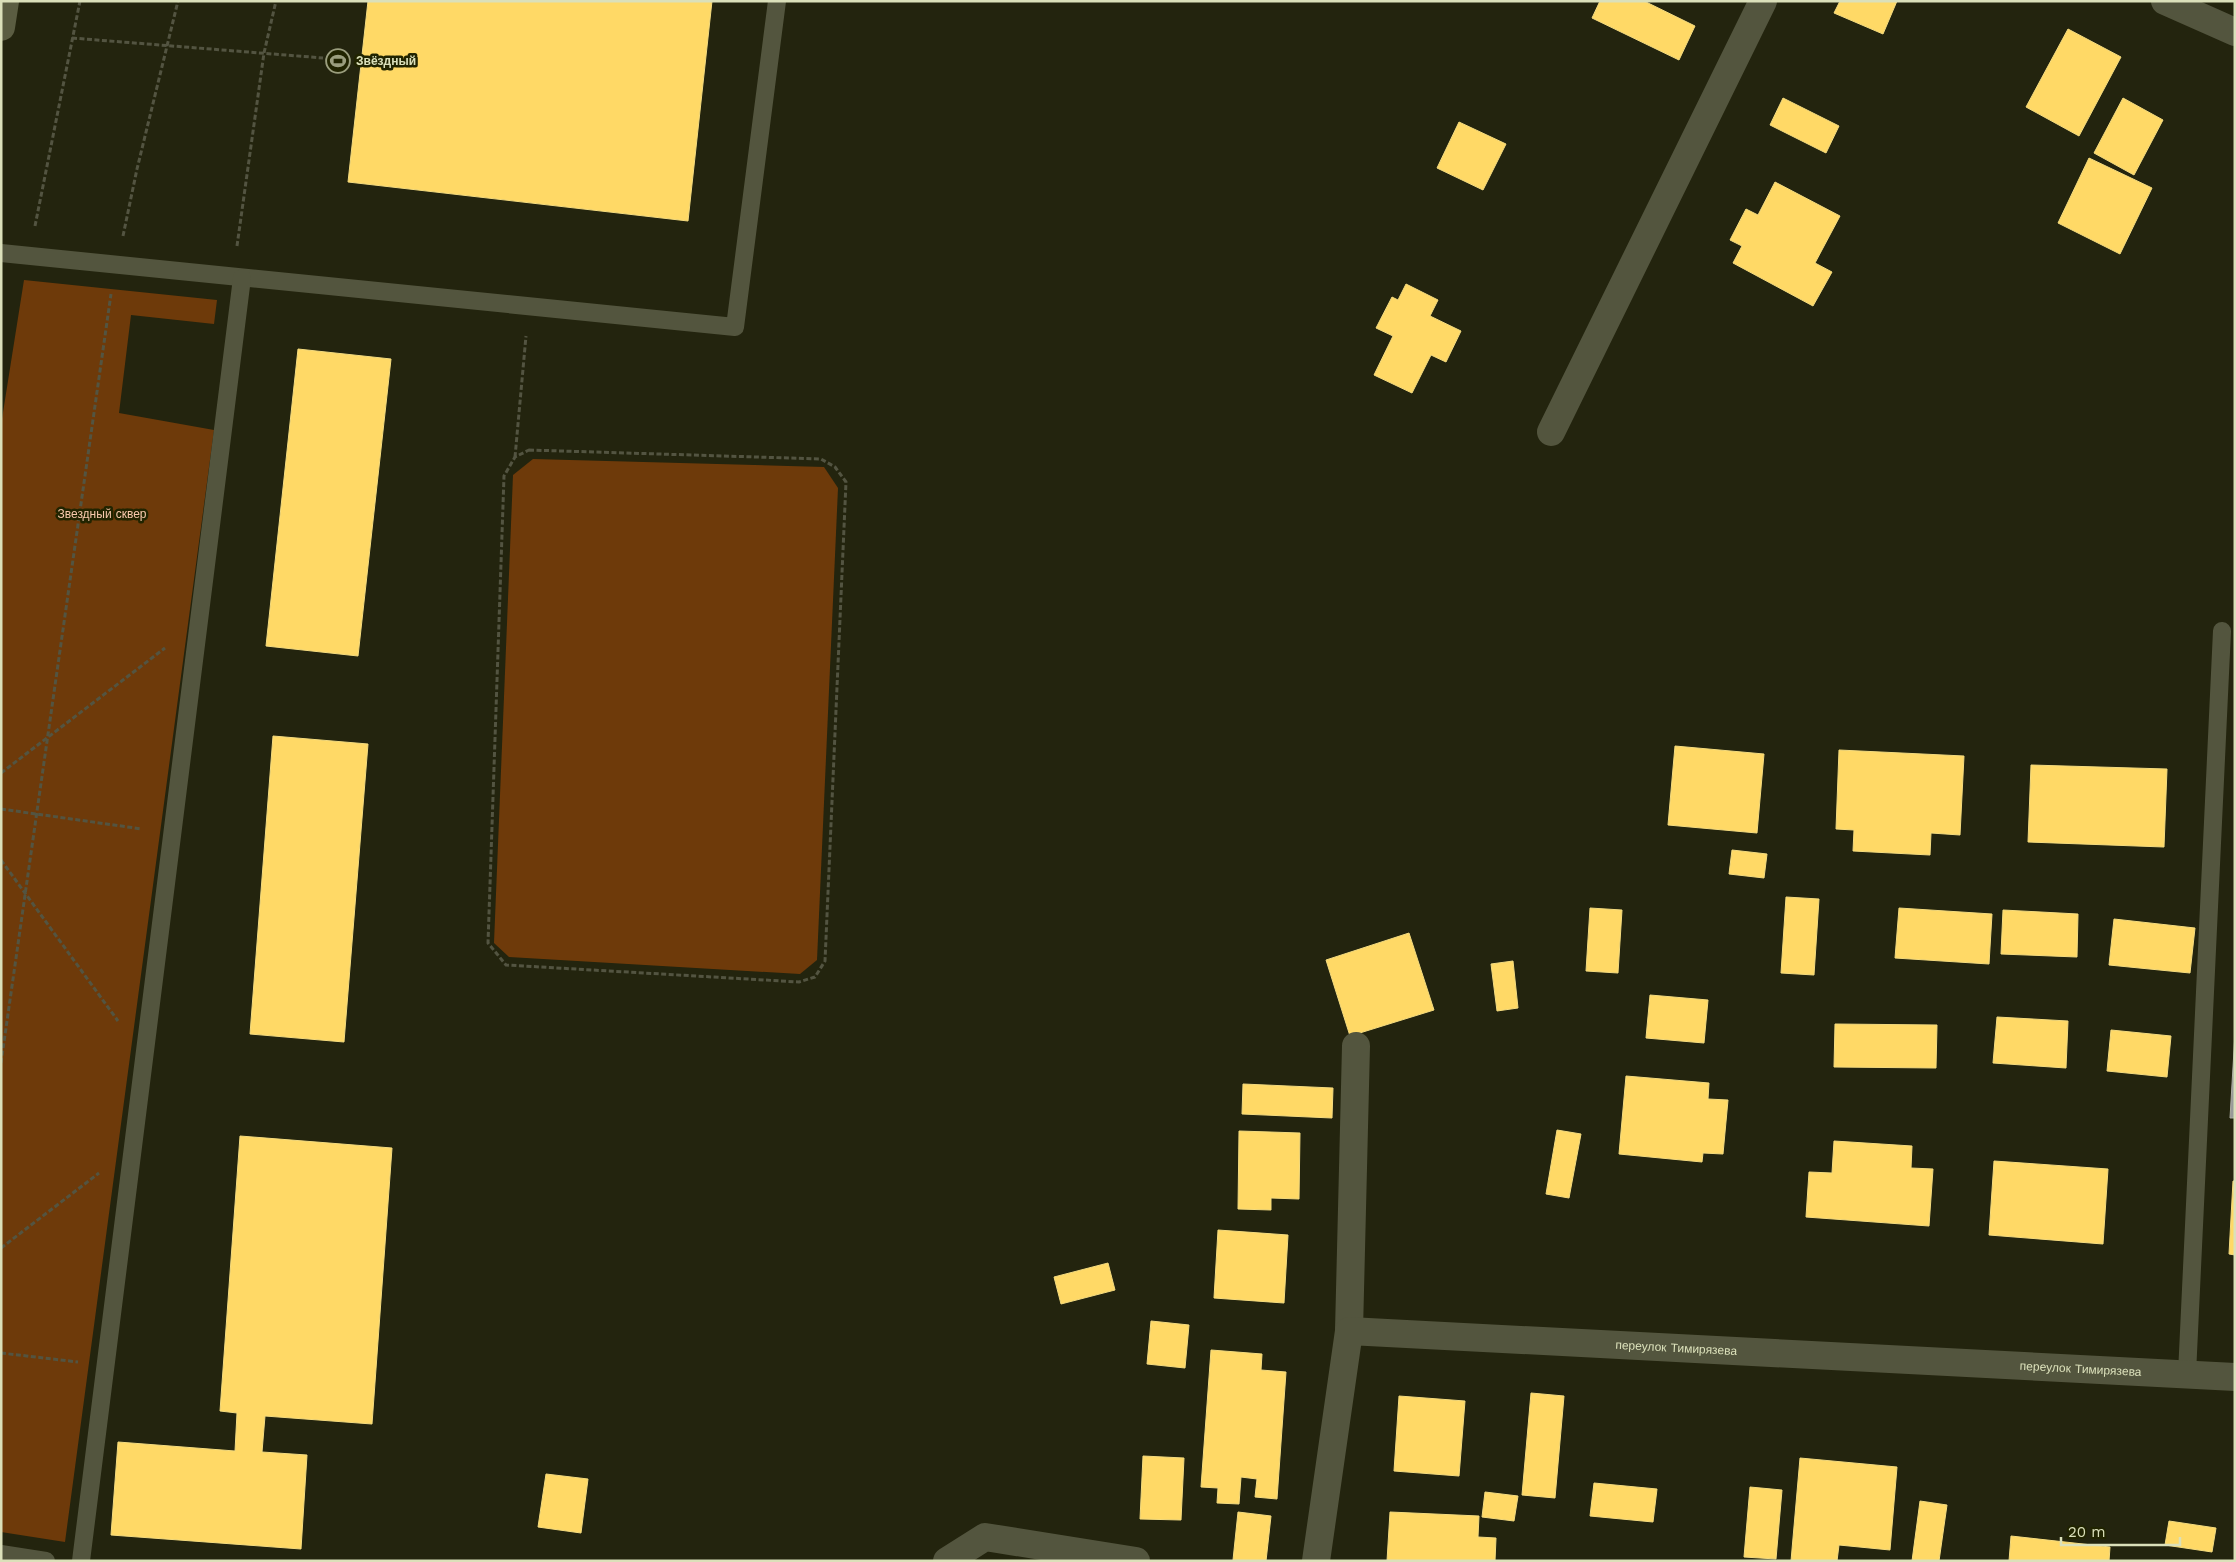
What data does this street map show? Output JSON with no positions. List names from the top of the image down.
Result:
{
  "streets": {
    "street": ["переулок Тимирязева"]
  },
  "parks": ["Звездный сквер"],
  "places": {
    "sports": ["Звёздный"]
  },
  "scale_bar": "20 m"
}
